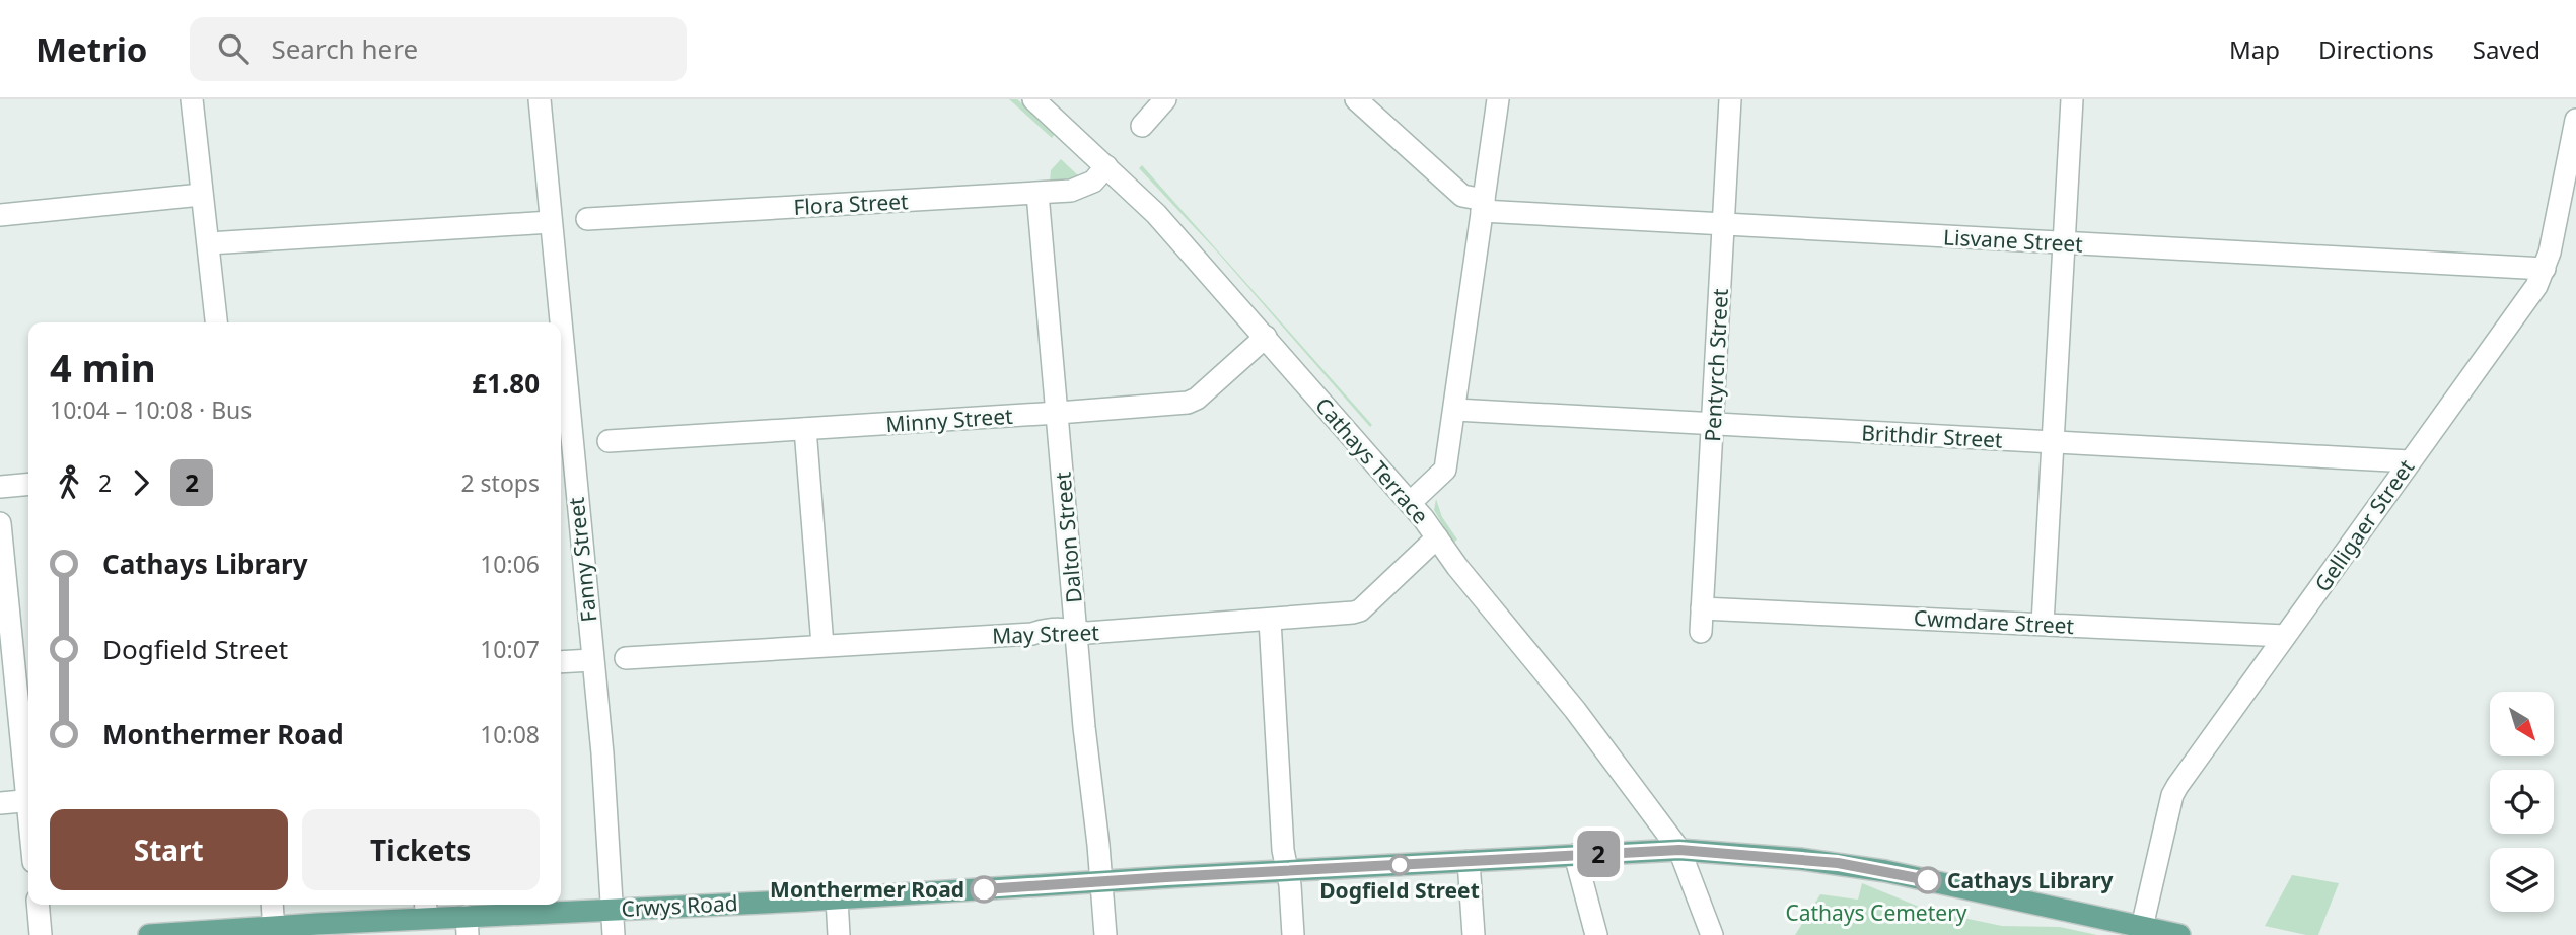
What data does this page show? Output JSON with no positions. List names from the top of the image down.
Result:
{
  "streets": {
    "main road": ["Crwys Road"],
    "street": [
      "Flora Street",
      "Lisvane Street",
      "Pentyrch Street",
      "Minny Street",
      "Brithdir Street",
      "Cathays Terrace",
      "Gelligaer Street",
      "Dalton Street",
      "Fanny Street",
      "Cwmdare Street",
      "May Street"
    ]
  },
  "crossings": [
    ["Flora Street", "Cathays Terrace"],
    ["Flora Street", "Dalton Street"],
    ["Lisvane Street", "Pentyrch Street"],
    ["Lisvane Street", "Gelligaer Street"],
    ["Pentyrch Street", "Brithdir Street"],
    ["Pentyrch Street", "Cwmdare Street"],
    ["Minny Street", "Cathays Terrace"],
    ["Minny Street", "Dalton Street"],
    ["Brithdir Street", "Gelligaer Street"],
    ["Cathays Terrace", "May Street"],
    ["Cathays Terrace", "Crwys Road"],
    ["Gelligaer Street", "Cwmdare Street"],
    ["Gelligaer Street", "Crwys Road"],
    ["Dalton Street", "May Street"],
    ["Dalton Street", "Crwys Road"],
    ["Fanny Street", "Crwys Road"]
  ],
  "parks": ["Cathays Cemetery"],
  "places": ["Dogfield Street", "Cathays Library", "Monthermer Road"],
  "lines": ["bus line 2"],
  "north": "bottom right",
  "page": {
    "header": "Metrio",
    "search": "Search here",
    "nav": ["Map", "Directions", "Saved"],
    "on_map": "2",
    "heading": ["4 min", "10:04 – 10:08 · Bus", "£1.80"],
    "legs": ["2", "2", "2 stops"],
    "list": [
      {
        "name": "Cathays Library",
        "value": "10:06"
      },
      {
        "name": "Dogfield Street",
        "value": "10:07"
      },
      {
        "name": "Monthermer Road",
        "value": "10:08"
      }
    ],
    "buttons": ["Start", "Tickets"]
  }
}
